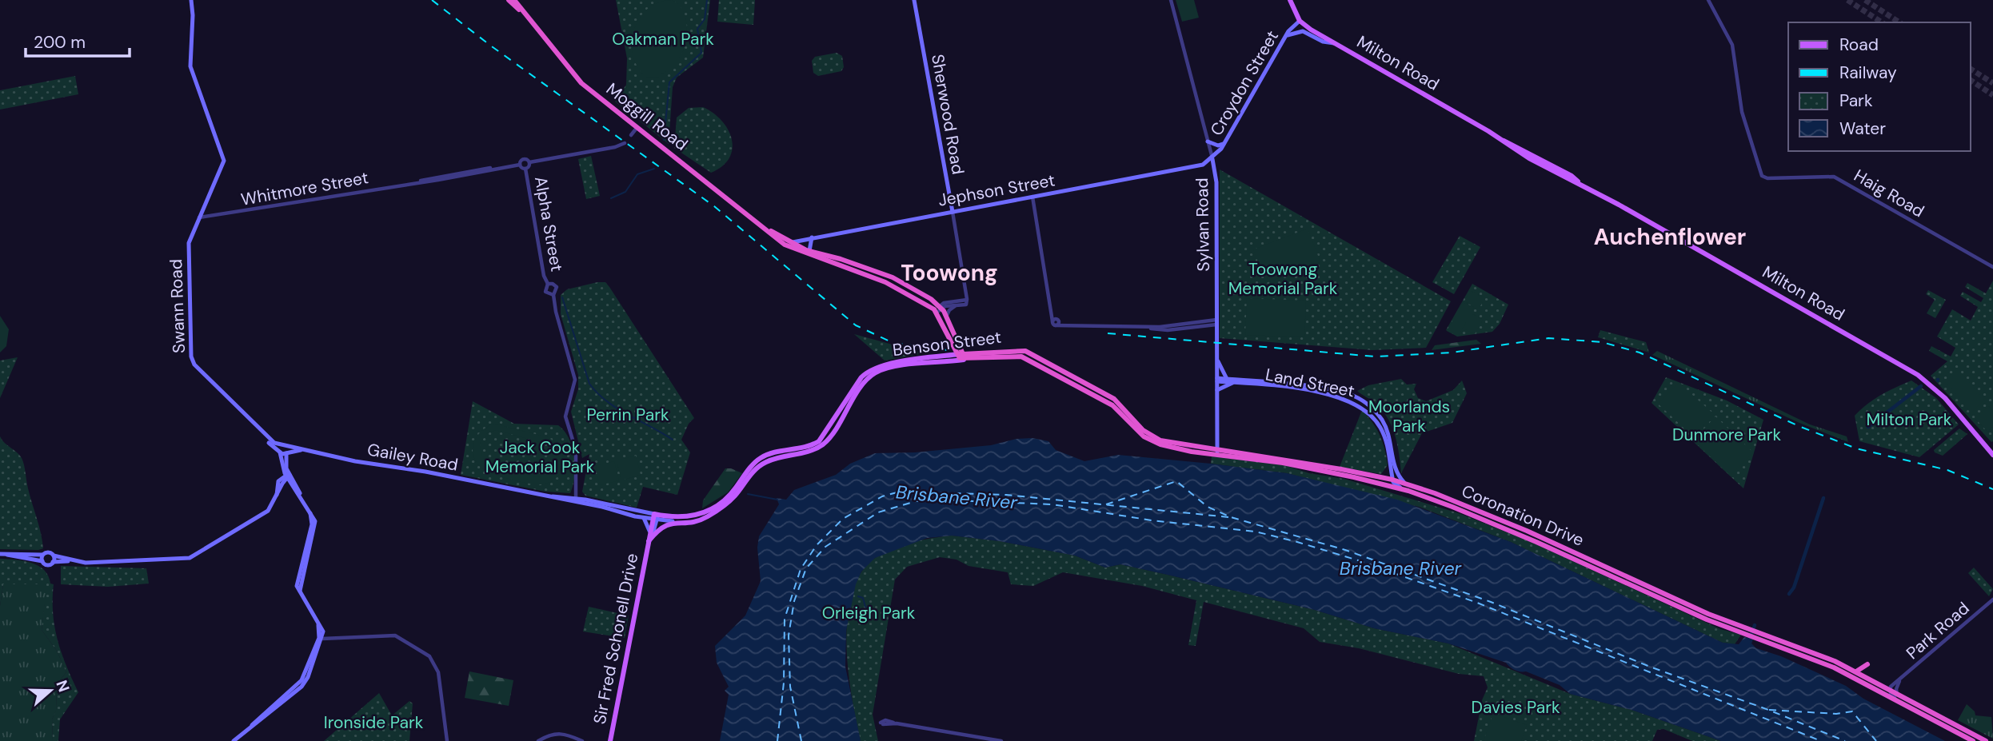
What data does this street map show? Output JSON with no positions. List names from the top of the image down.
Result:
{
  "streets": {
    "highway": ["Moggill Road", "Benson Street", "Coronation Drive"],
    "main road": [
      "Milton Road",
      "Croydon Street",
      "Sherwood Road",
      "Jephson Street",
      "Sylvan Road",
      "Swann Road",
      "Land Street",
      "Gailey Road",
      "Sir Fred Schonell Drive"
    ],
    "street": [
      "Whitmore Street",
      "Haig Road",
      "Alpha Street",
      "Park Road"
    ]
  },
  "crossings": [
    ["Milton Road", "Croydon Street"],
    ["Croydon Street", "Jephson Street"],
    ["Croydon Street", "Sylvan Road"],
    ["Sherwood Road", "Jephson Street"],
    ["Moggill Road", "Jephson Street"],
    ["Whitmore Street", "Alpha Street"],
    ["Whitmore Street", "Swann Road"],
    ["Jephson Street", "Sylvan Road"],
    ["Sylvan Road", "Land Street"],
    ["Sylvan Road", "Coronation Drive"],
    ["Swann Road", "Gailey Road"],
    ["Benson Street", "Gailey Road"],
    ["Benson Street", "Coronation Drive"],
    ["Land Street", "Coronation Drive"],
    ["Gailey Road", "Sir Fred Schonell Drive"],
    ["Coronation Drive", "Park Road"]
  ],
  "districts": ["Auchenflower", "Toowong"],
  "water": ["Brisbane River"],
  "parks": [
    "Oakman Park",
    "Toowong Memorial Park",
    "Moorlands Park",
    "Perrin Park",
    "Milton Park",
    "Dunmore Park",
    "Jack Cook Memorial Park",
    "Orleigh Park",
    "Davies Park",
    "Ironside Park"
  ],
  "legend": [
    "Road",
    "Railway",
    "Park",
    "Water"
  ],
  "scale_bar": "200 m",
  "north": "right"
}
